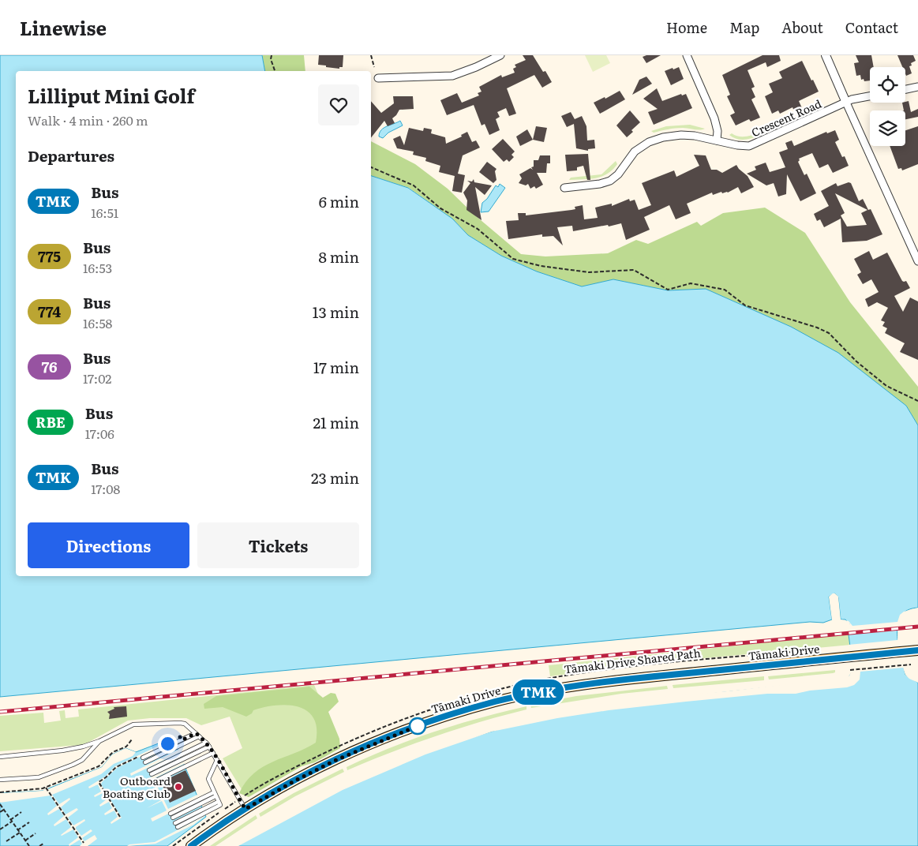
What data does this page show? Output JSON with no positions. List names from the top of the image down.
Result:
{
  "streets": {
    "main road": ["Tāmaki Drive"],
    "street": ["Crescent Road"],
    "path": ["Tāmaki Drive Shared Path"]
  },
  "places": ["Outboard Boating Club"],
  "lines": ["bus line TMK"],
  "page": {
    "header": "Linewise",
    "nav": [
      "Home",
      "Map",
      "About",
      "Contact"
    ],
    "on_map": "TMK",
    "heading": [
      ["Lilliput Mini Golf", "Walk · 4 min · 260 m"],
      "Departures"
    ],
    "list": [
      {
        "mark": "TMK",
        "name": "Bus",
        "note": "16:51",
        "value": "6 min"
      },
      {
        "mark": "775",
        "name": "Bus",
        "note": "16:53",
        "value": "8 min"
      },
      {
        "mark": "774",
        "name": "Bus",
        "note": "16:58",
        "value": "13 min"
      },
      {
        "mark": "76",
        "name": "Bus",
        "note": "17:02",
        "value": "17 min"
      },
      {
        "mark": "RBE",
        "name": "Bus",
        "note": "17:06",
        "value": "21 min"
      },
      {
        "mark": "TMK",
        "name": "Bus",
        "note": "17:08",
        "value": "23 min"
      }
    ],
    "buttons": ["Directions", "Tickets"]
  }
}
